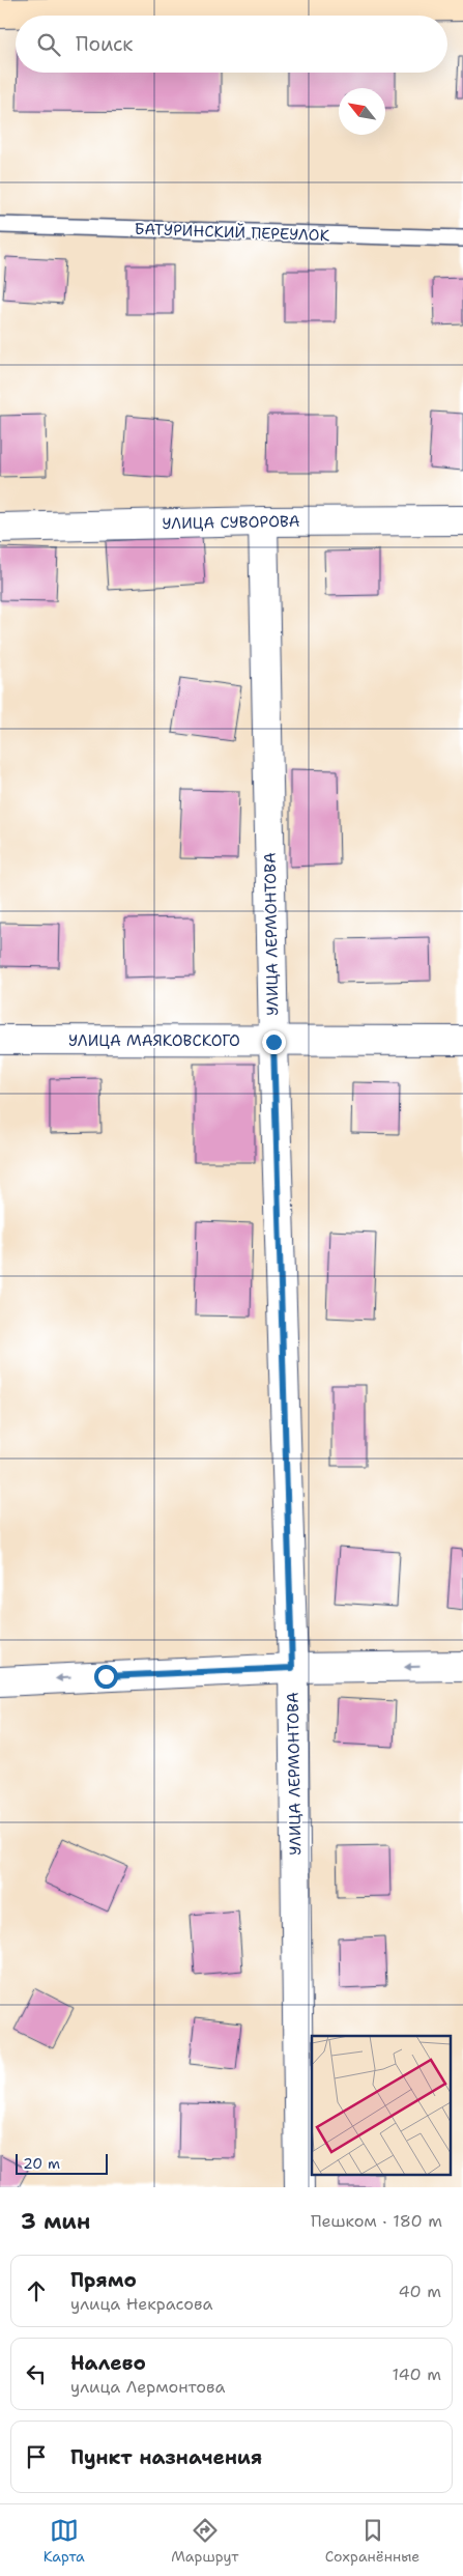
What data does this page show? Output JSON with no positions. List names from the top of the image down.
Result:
{
  "streets": {
    "street": ["УЛИЦА СУВОРОВА", "УЛИЦА ЛЕРМОНТОВА", "УЛИЦА МАЯКОВСКОГО"],
    "lane": ["БАТУРИНСКИЙ ПЕРЕУЛОК"]
  },
  "crossings": [
    ["УЛИЦА СУВОРОВА", "УЛИЦА ЛЕРМОНТОВА"],
    ["УЛИЦА ЛЕРМОНТОВА", "УЛИЦА МАЯКОВСКОГО"]
  ],
  "scale_bar": "20 m",
  "north": "top left",
  "page": {
    "search": "Поиск",
    "scale": "20 m",
    "heading": ["3 мин", "Пешком · 180 m"],
    "list": [
      ["Прямо", "улица Некрасова", "40 m"],
      ["Налево", "улица Лермонтова", "140 m"],
      "Пункт назначения"
    ],
    "nav": ["Карта", "Маршрут", "Сохранённые"]
  }
}
